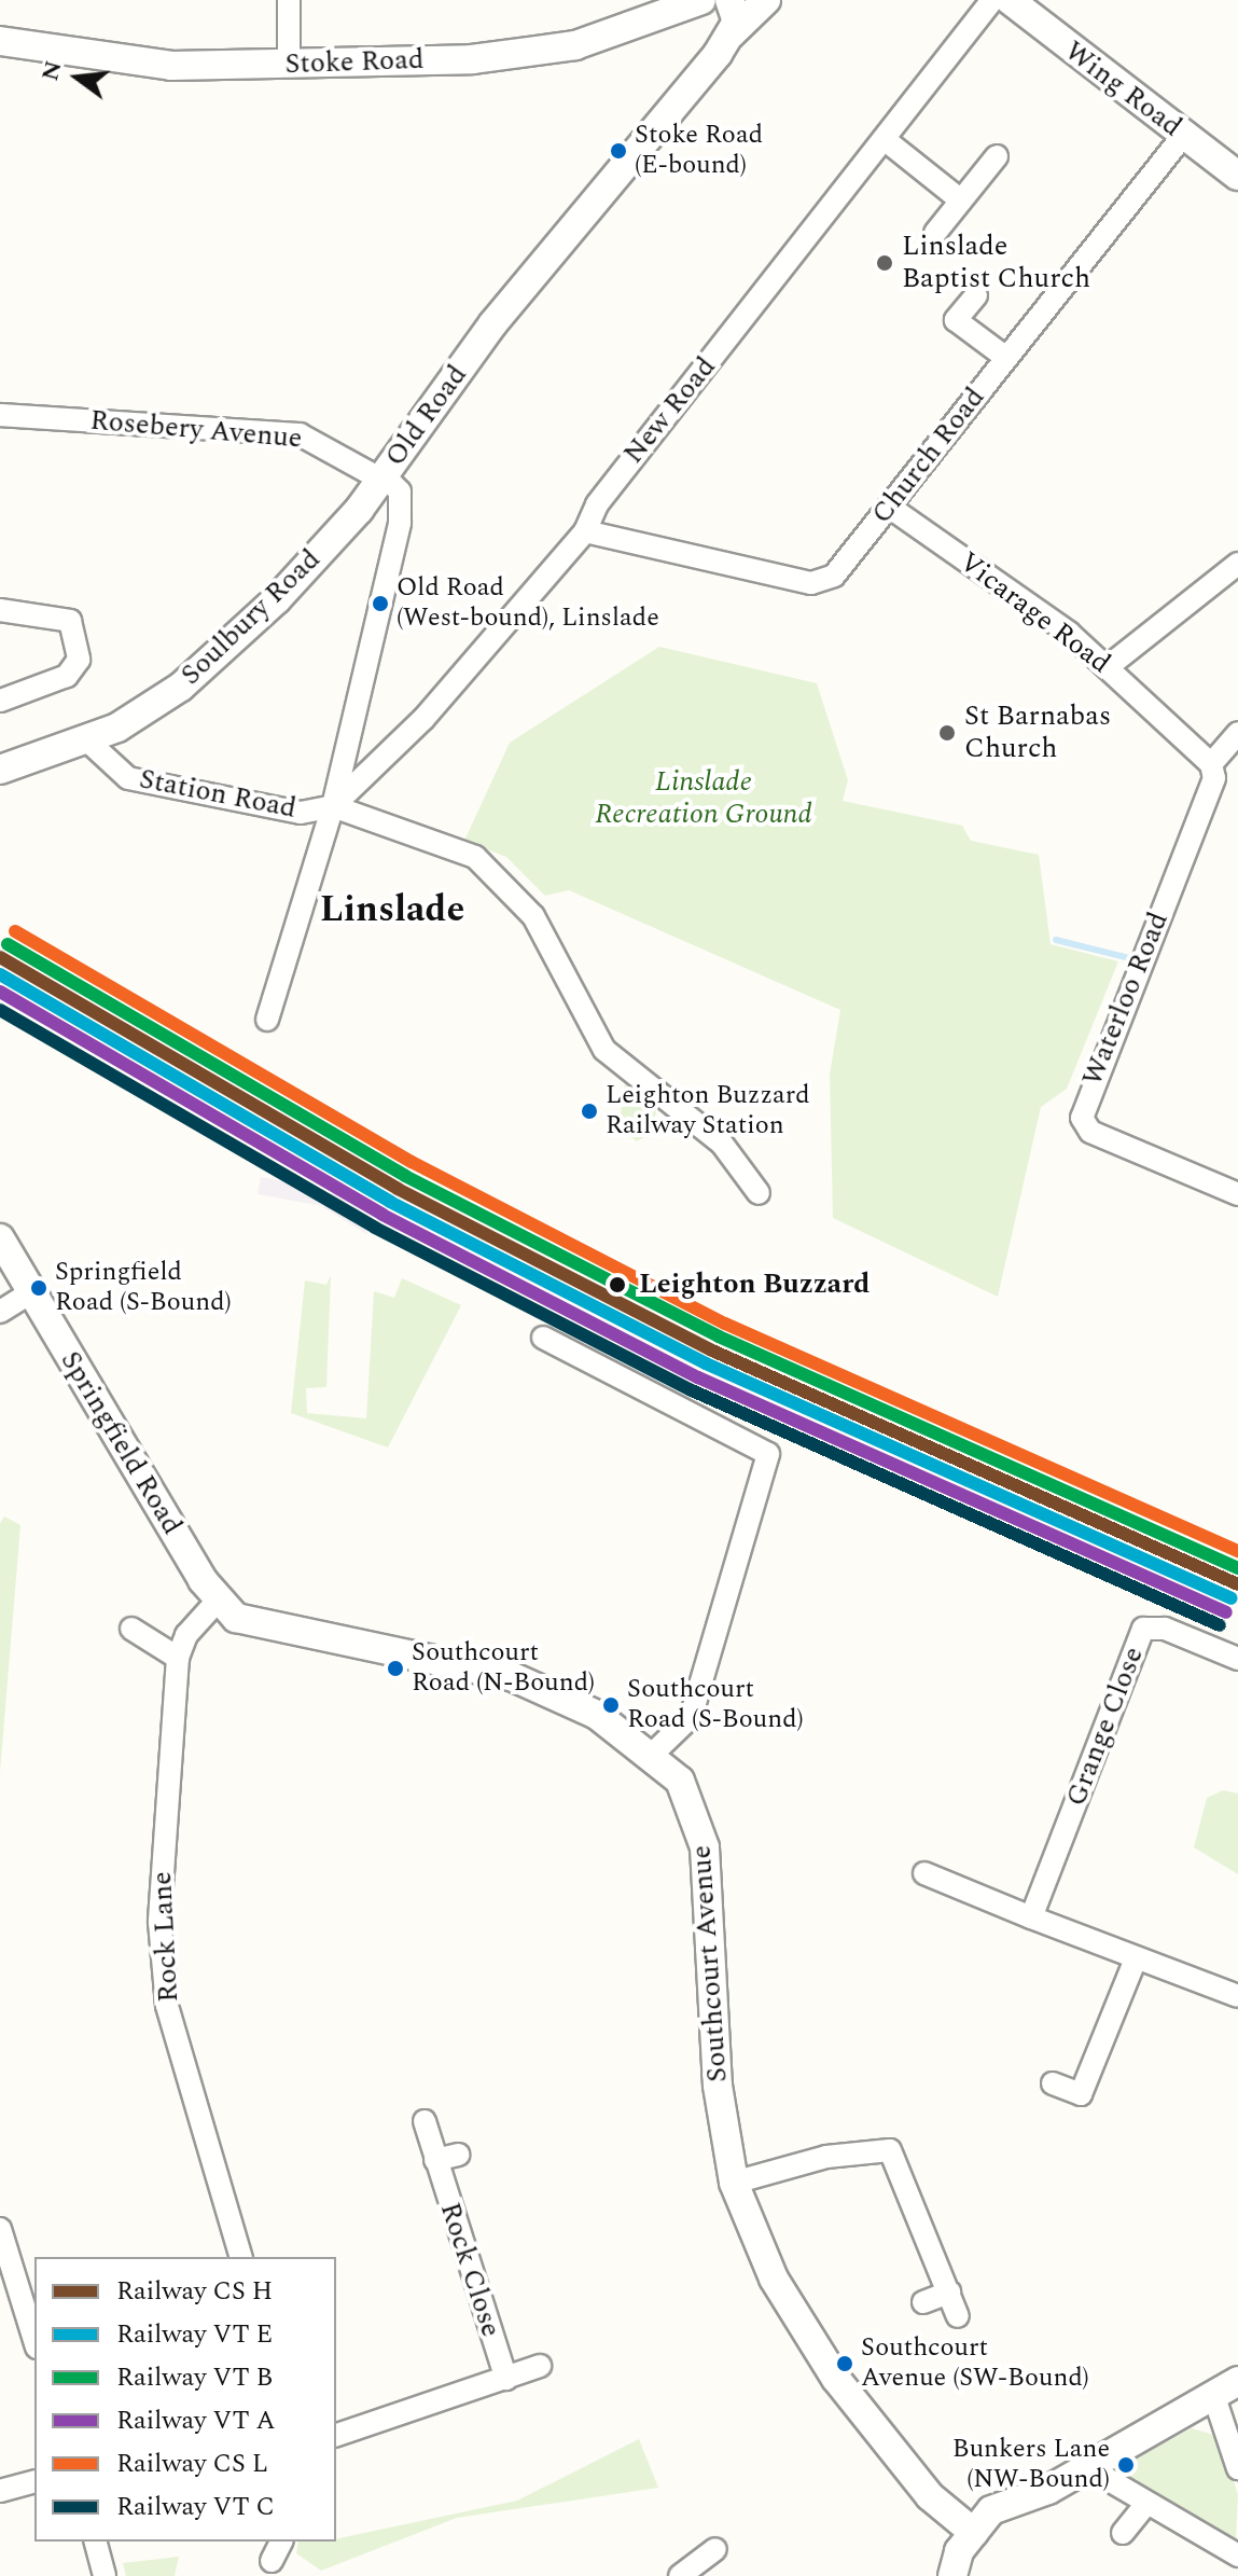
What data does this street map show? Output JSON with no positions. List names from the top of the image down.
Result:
{
  "streets": {
    "street": [
      "Stoke Road",
      "Wing Road",
      "New Road",
      "Old Road",
      "Rosebery Avenue",
      "Church Road",
      "Vicarage Road",
      "Soulbury Road",
      "Station Road",
      "Waterloo Road",
      "Springfield Road",
      "Grange Close",
      "Rock Lane",
      "Southcourt Avenue",
      "Rock Close"
    ]
  },
  "crossings": [
    ["Wing Road", "Church Road"],
    ["New Road", "Old Road"],
    ["New Road", "Church Road"],
    ["New Road", "Station Road"],
    ["Old Road", "Rosebery Avenue"],
    ["Old Road", "Soulbury Road"],
    ["Old Road", "Station Road"],
    ["Rosebery Avenue", "Soulbury Road"],
    ["Church Road", "Vicarage Road"],
    ["Vicarage Road", "Waterloo Road"],
    ["Soulbury Road", "Station Road"],
    ["Springfield Road", "Rock Lane"],
    ["Springfield Road", "Southcourt Avenue"],
    ["Rock Lane", "Southcourt Avenue"]
  ],
  "districts": ["Linslade"],
  "parks": ["Linslade Recreation Ground"],
  "places": [
    "Stoke Road (E-bound)",
    "Linslade Baptist Church",
    "Old Road (West-bound), Linslade",
    "St Barnabas Church",
    "Leighton Buzzard Railway Station",
    "Leighton Buzzard",
    "Springfield Road (S-Bound)",
    "Southcourt Road (N-Bound)",
    "Southcourt Road (S-Bound)",
    "Southcourt Avenue (SW-Bound)",
    "Bunkers Lane (NW-Bound)"
  ],
  "legend": [
    "Railway CS H",
    "Railway VT E",
    "Railway VT B",
    "Railway VT A",
    "Railway CS L",
    "Railway VT C"
  ],
  "north": "left"
}
